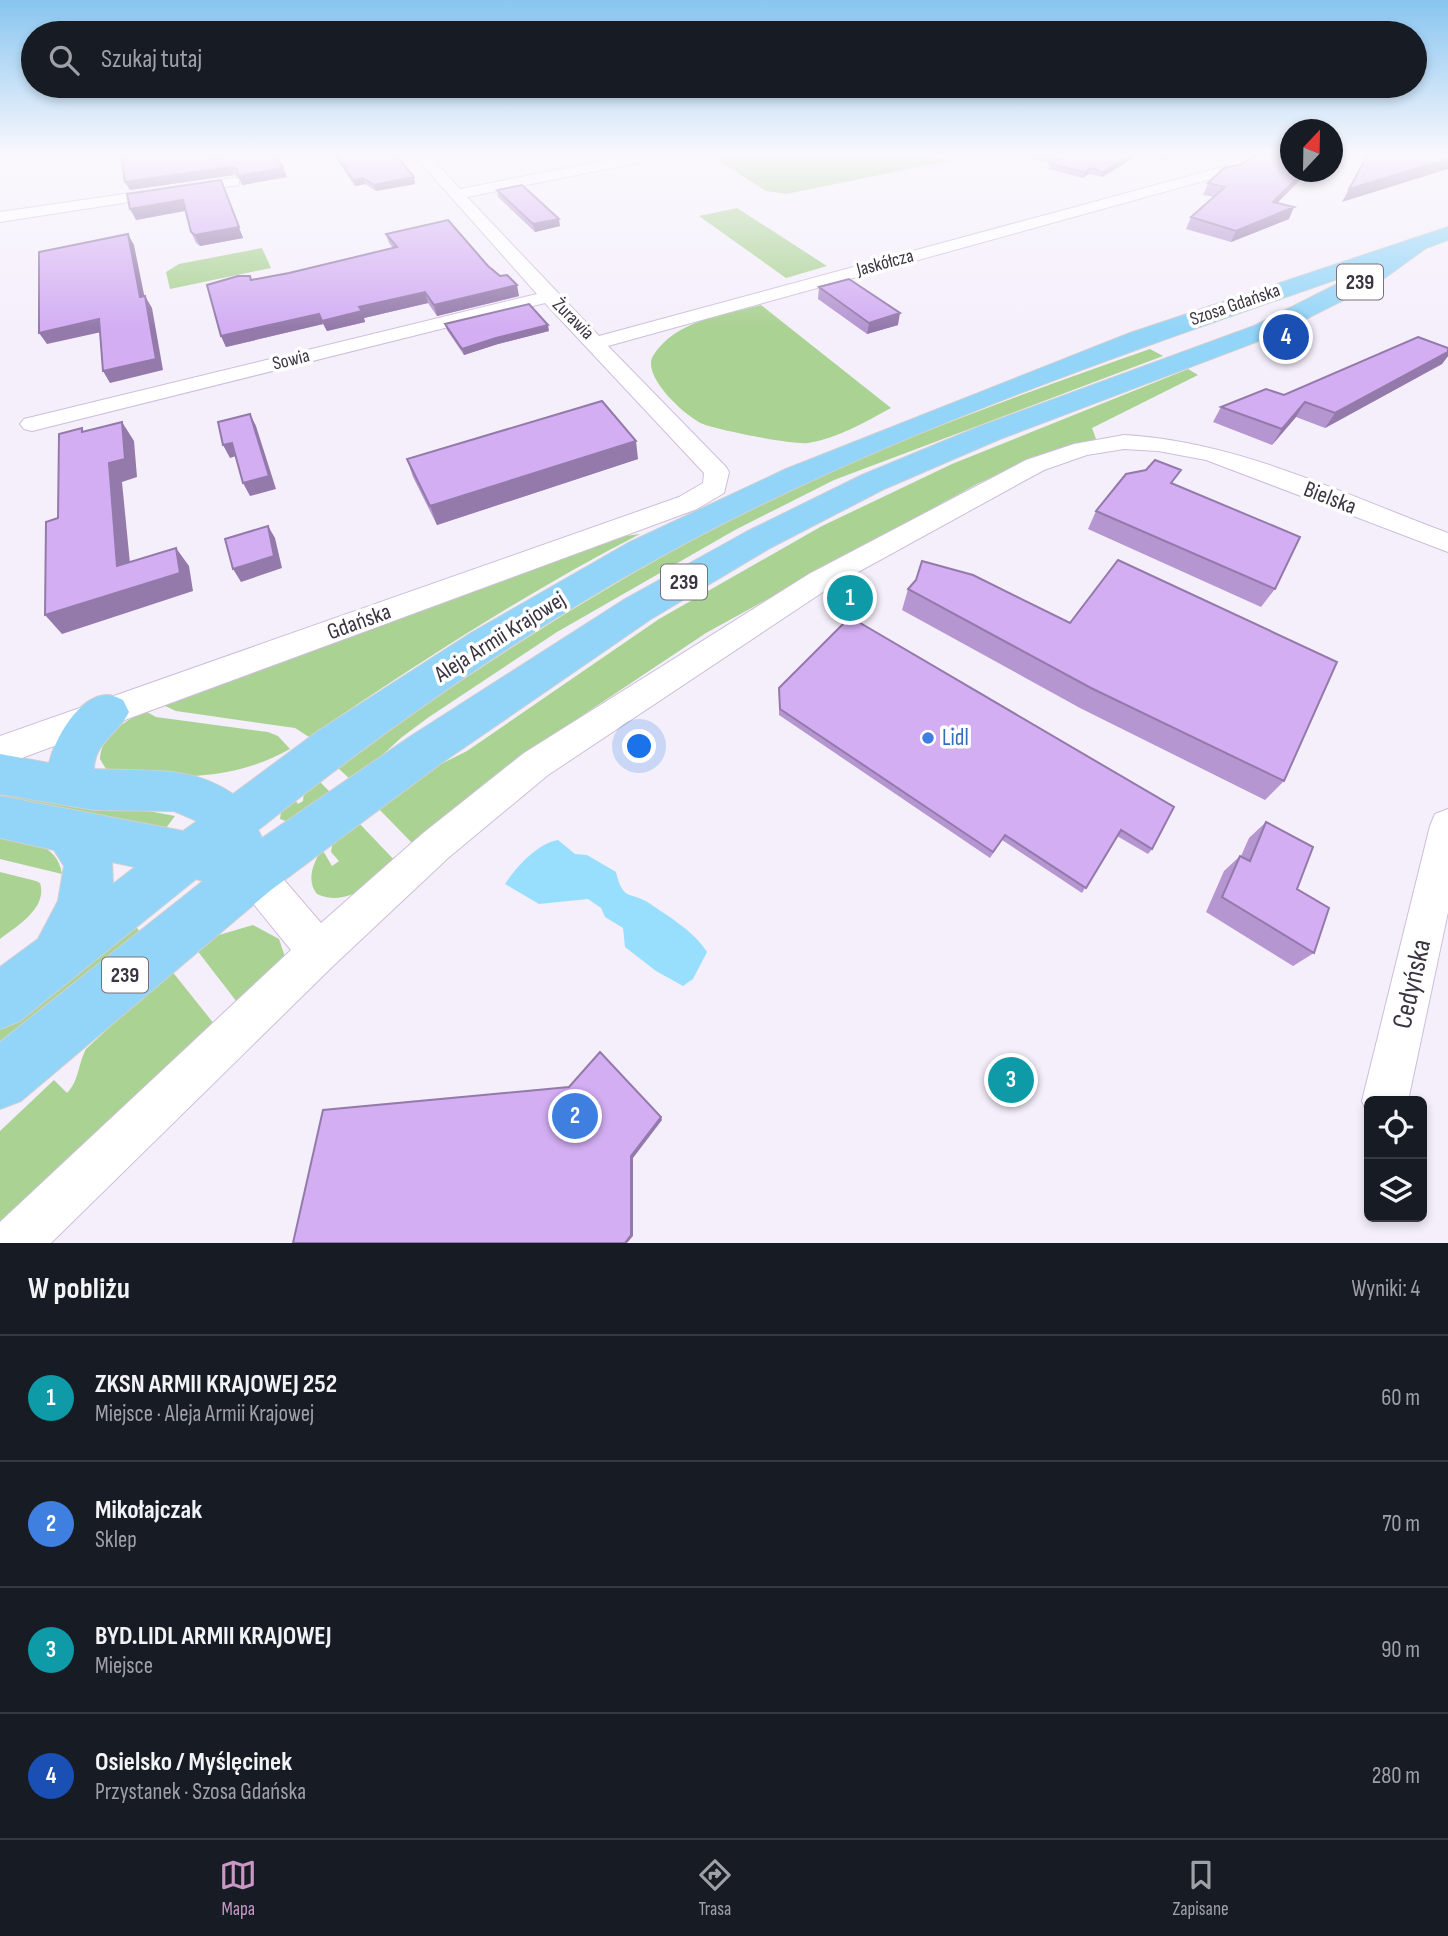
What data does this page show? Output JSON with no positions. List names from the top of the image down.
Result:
{
  "streets": {
    "main road": ["239", "Szosa Gdańska", "Aleja Armii Krajowej"],
    "street": [
      "Jaskółcza",
      "Żurawia",
      "Sowia",
      "Bielska",
      "Gdańska",
      "Cedyńska"
    ]
  },
  "crossings": [
    ["Jaskółcza", "Żurawia"],
    ["239", "Szosa Gdańska"],
    ["239", "Aleja Armii Krajowej"],
    ["Szosa Gdańska", "Aleja Armii Krajowej"],
    ["Żurawia", "Sowia"],
    ["Żurawia", "Gdańska"]
  ],
  "places": ["Lidl"],
  "north": "top",
  "page": {
    "search": "Szukaj tutaj",
    "pins": [
      "4",
      "1",
      "3",
      "2"
    ],
    "heading": ["W pobliżu", "Wyniki: 4"],
    "list": [
      {
        "mark": "1",
        "name": "ZKSN ARMII KRAJOWEJ 252",
        "note": "Miejsce · Aleja Armii Krajowej",
        "value": "60 m"
      },
      {
        "mark": "2",
        "name": "Mikołajczak",
        "note": "Sklep",
        "value": "70 m"
      },
      {
        "mark": "3",
        "name": "BYD.LIDL ARMII KRAJOWEJ",
        "note": "Miejsce",
        "value": "90 m"
      },
      {
        "mark": "4",
        "name": "Osielsko / Myślęcinek",
        "note": "Przystanek · Szosa Gdańska",
        "value": "280 m"
      }
    ],
    "nav": ["Mapa", "Trasa", "Zapisane"]
  }
}
